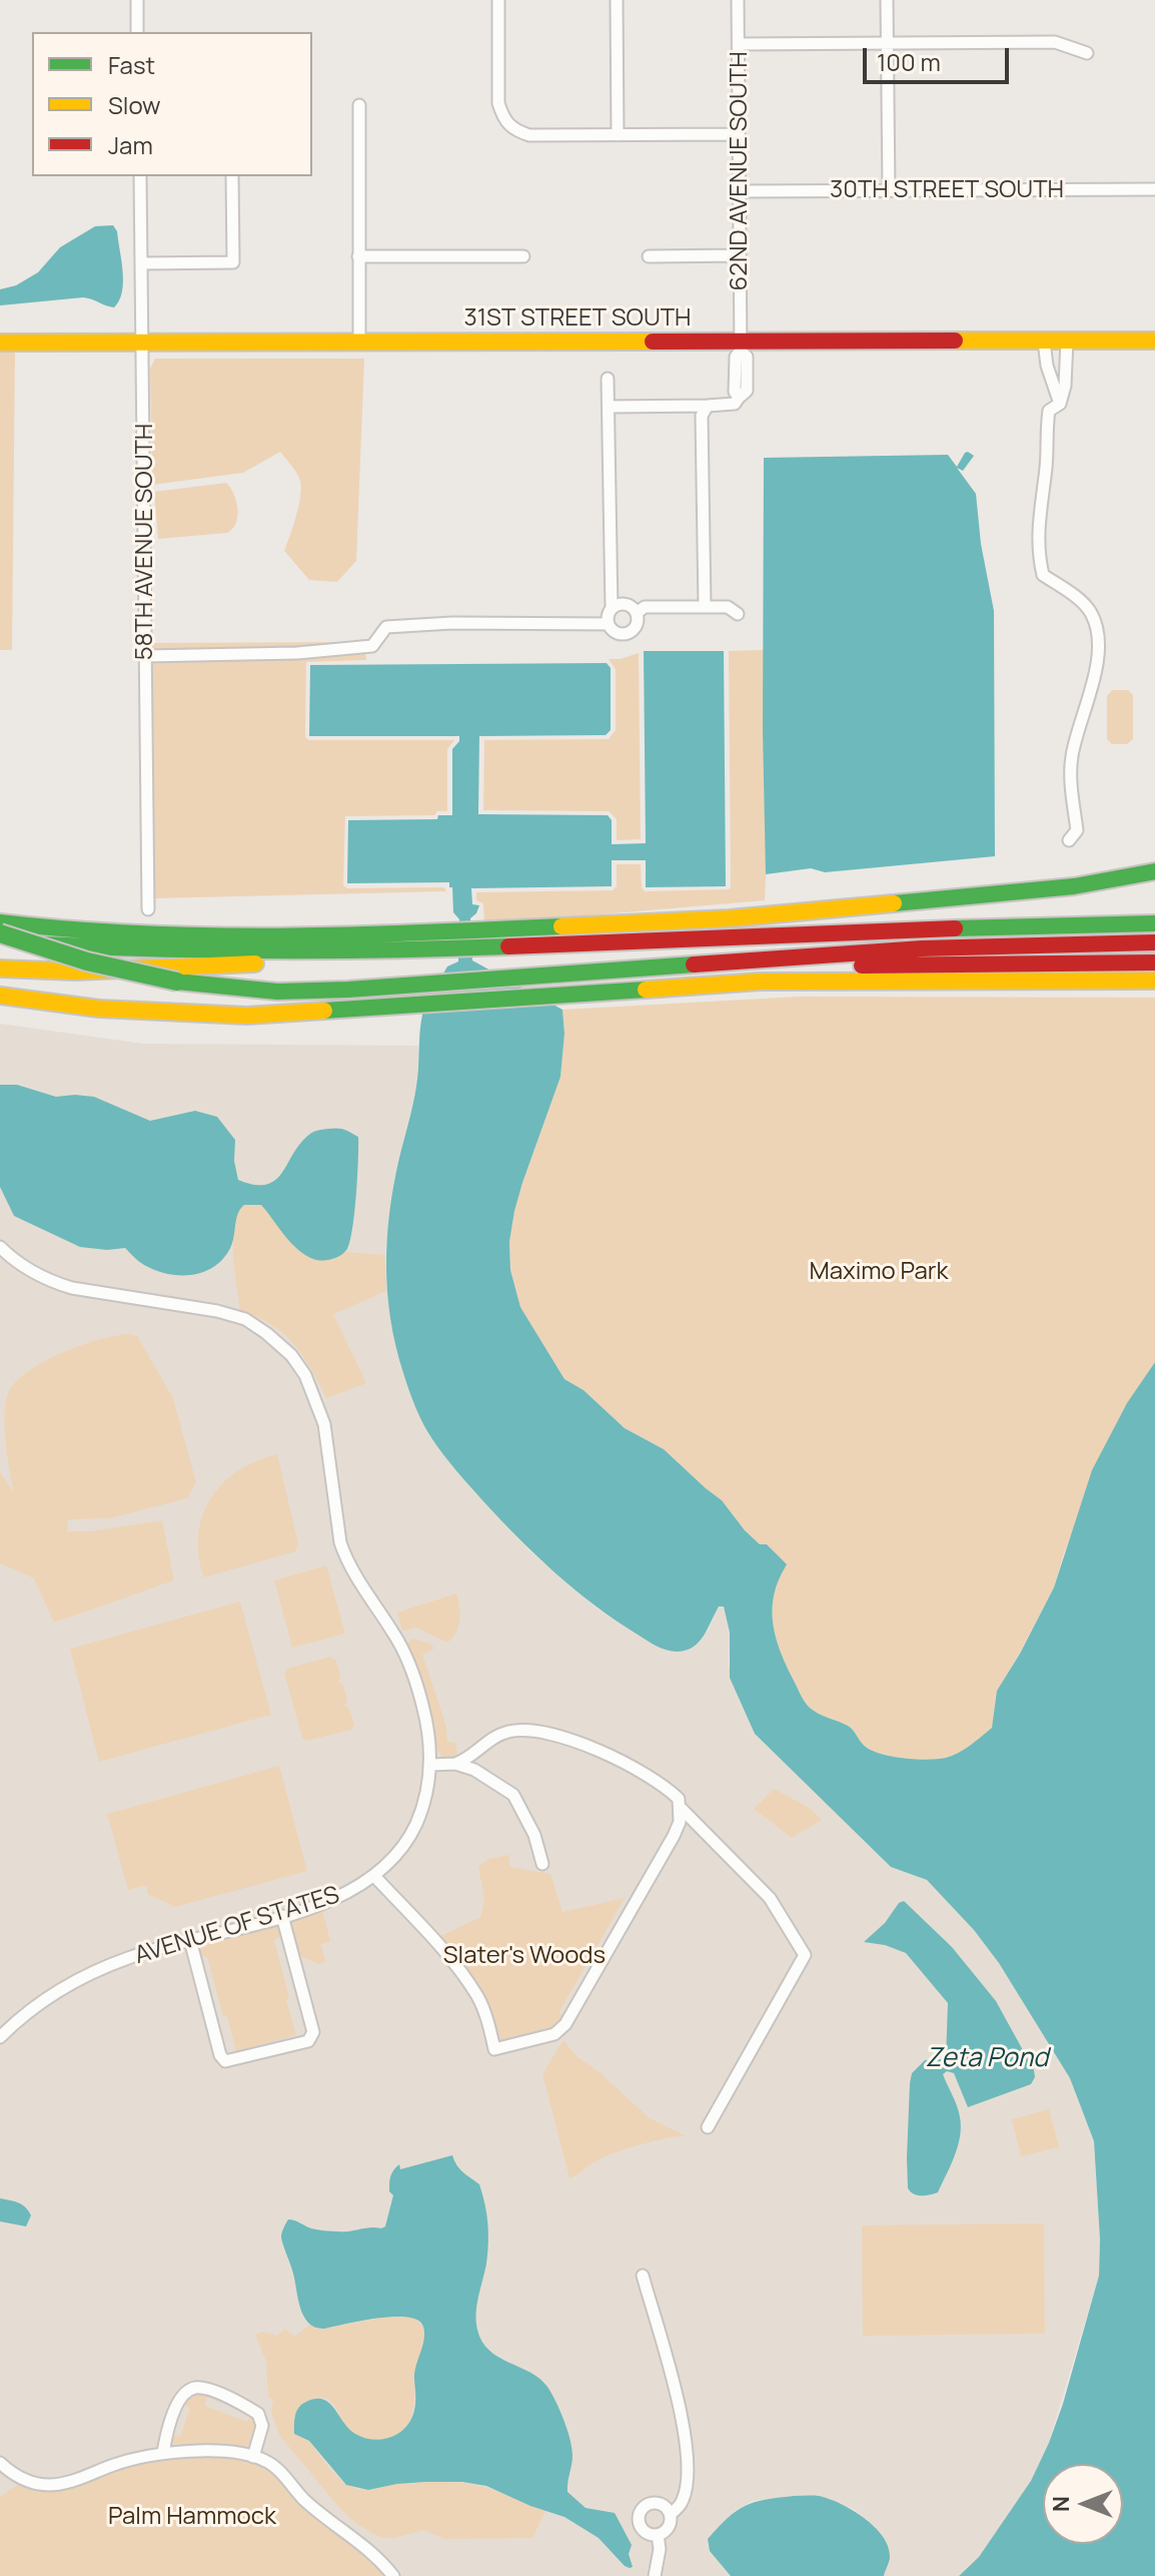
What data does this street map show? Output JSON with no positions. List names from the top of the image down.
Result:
{
  "streets": {
    "main road": ["31ST STREET SOUTH"],
    "street": [
      "62ND AVENUE SOUTH",
      "30TH STREET SOUTH",
      "58TH AVENUE SOUTH",
      "AVENUE OF STATES"
    ]
  },
  "crossings": [
    ["62ND AVENUE SOUTH", "30TH STREET SOUTH"],
    ["62ND AVENUE SOUTH", "31ST STREET SOUTH"],
    ["31ST STREET SOUTH", "58TH AVENUE SOUTH"]
  ],
  "water": ["Zeta Pond"],
  "parks": ["Maximo Park", "Slater's Woods", "Palm Hammock"],
  "legend": ["Fast", "Slow", "Jam"],
  "scale_bar": "100 m",
  "north": "left"
}
